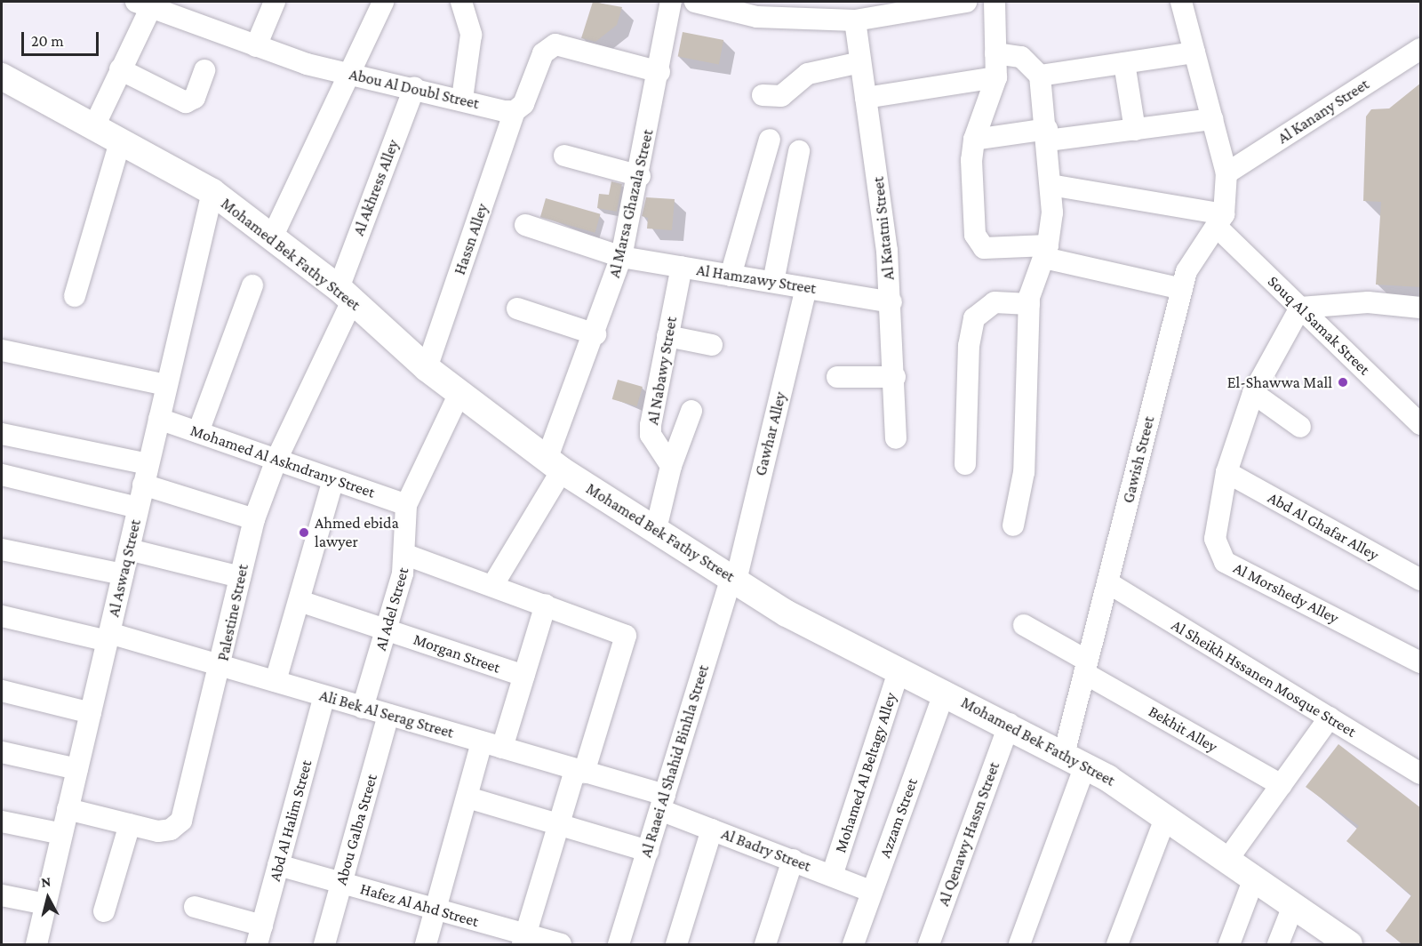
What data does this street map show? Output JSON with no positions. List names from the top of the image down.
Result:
{
  "streets": {
    "street": [
      "Abou Al Doubl Street",
      "Al Kanany Street",
      "Al Akhress Alley",
      "Al Marsa Ghazala Street",
      "Al Katatni Street",
      "Hassn Alley",
      "Mohamed Bek Fathy Street",
      "Al Hamzawy Street",
      "Souq Al Samak Street",
      "Al Nabawy Street",
      "Gawhar Alley",
      "Gawish Street",
      "Mohamed Al Askndrany Street",
      "Abd Al Ghafar Alley",
      "Al Aswaq Street",
      "Al Morshedy Alley",
      "Al Adel Street",
      "Palestine Street",
      "Morgan Street",
      "Al Sheikh Hssanen Mosque Street",
      "Ali Bek Al Serag Street",
      "Bekhit Alley",
      "Al Raaei Al Shahid Binhla Street",
      "Mohamed Al Beltagy Alley",
      "Azzam Street",
      "Abd Al Halim Street",
      "Abou Galba Street",
      "Al Qenawy Hassn Street",
      "Al Badry Street",
      "Hafez Al Ahd Street"
    ]
  },
  "crossings": [
    ["Abou Al Doubl Street", "Al Akhress Alley"],
    ["Abou Al Doubl Street", "Hassn Alley"],
    ["Al Akhress Alley", "Mohamed Bek Fathy Street"],
    ["Al Akhress Alley", "Palestine Street"],
    ["Al Marsa Ghazala Street", "Mohamed Bek Fathy Street"],
    ["Al Marsa Ghazala Street", "Al Hamzawy Street"],
    ["Al Katatni Street", "Al Hamzawy Street"],
    ["Hassn Alley", "Mohamed Bek Fathy Street"],
    ["Mohamed Bek Fathy Street", "Gawhar Alley"],
    ["Mohamed Bek Fathy Street", "Gawish Street"],
    ["Mohamed Bek Fathy Street", "Al Aswaq Street"],
    ["Mohamed Bek Fathy Street", "Al Adel Street"],
    ["Mohamed Bek Fathy Street", "Palestine Street"],
    ["Mohamed Bek Fathy Street", "Al Raaei Al Shahid Binhla Street"],
    ["Mohamed Bek Fathy Street", "Mohamed Al Beltagy Alley"],
    ["Mohamed Bek Fathy Street", "Azzam Street"],
    ["Mohamed Bek Fathy Street", "Al Qenawy Hassn Street"],
    ["Al Hamzawy Street", "Al Nabawy Street"],
    ["Al Hamzawy Street", "Gawhar Alley"],
    ["Souq Al Samak Street", "Gawish Street"],
    ["Souq Al Samak Street", "Al Morshedy Alley"],
    ["Gawhar Alley", "Al Raaei Al Shahid Binhla Street"],
    ["Gawish Street", "Al Sheikh Hssanen Mosque Street"],
    ["Gawish Street", "Bekhit Alley"],
    ["Mohamed Al Askndrany Street", "Al Aswaq Street"],
    ["Mohamed Al Askndrany Street", "Al Adel Street"],
    ["Mohamed Al Askndrany Street", "Palestine Street"],
    ["Abd Al Ghafar Alley", "Al Morshedy Alley"],
    ["Al Aswaq Street", "Palestine Street"],
    ["Al Aswaq Street", "Ali Bek Al Serag Street"],
    ["Al Adel Street", "Morgan Street"],
    ["Al Adel Street", "Ali Bek Al Serag Street"],
    ["Palestine Street", "Ali Bek Al Serag Street"],
    ["Ali Bek Al Serag Street", "Al Raaei Al Shahid Binhla Street"],
    ["Ali Bek Al Serag Street", "Abd Al Halim Street"],
    ["Ali Bek Al Serag Street", "Abou Galba Street"],
    ["Ali Bek Al Serag Street", "Al Badry Street"],
    ["Al Raaei Al Shahid Binhla Street", "Al Badry Street"],
    ["Mohamed Al Beltagy Alley", "Al Badry Street"],
    ["Azzam Street", "Al Badry Street"],
    ["Abd Al Halim Street", "Hafez Al Ahd Street"],
    ["Abou Galba Street", "Hafez Al Ahd Street"]
  ],
  "places": ["El-Shawwa Mall", "Ahmed ebida lawyer"],
  "scale_bar": "20 m",
  "north": "top"
}
